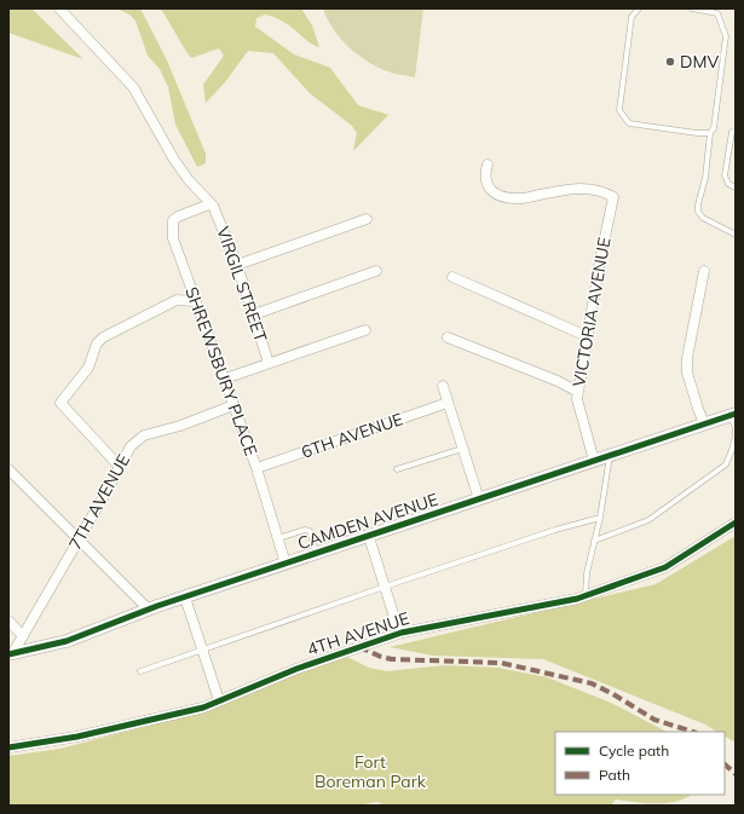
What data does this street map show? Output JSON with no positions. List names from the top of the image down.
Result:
{
  "streets": {
    "street": [
      "VIRGIL STREET",
      "VICTORIA AVENUE",
      "SHREWSBURY PLACE",
      "6TH AVENUE",
      "7TH AVENUE",
      "CAMDEN AVENUE",
      "4TH AVENUE"
    ]
  },
  "crossings": [
    ["VIRGIL STREET", "SHREWSBURY PLACE"],
    ["VICTORIA AVENUE", "CAMDEN AVENUE"],
    ["SHREWSBURY PLACE", "6TH AVENUE"],
    ["SHREWSBURY PLACE", "7TH AVENUE"],
    ["SHREWSBURY PLACE", "CAMDEN AVENUE"],
    ["7TH AVENUE", "CAMDEN AVENUE"]
  ],
  "parks": ["Fort Boreman Park"],
  "places": ["DMV"],
  "legend": ["Cycle path", "Path"]
}
